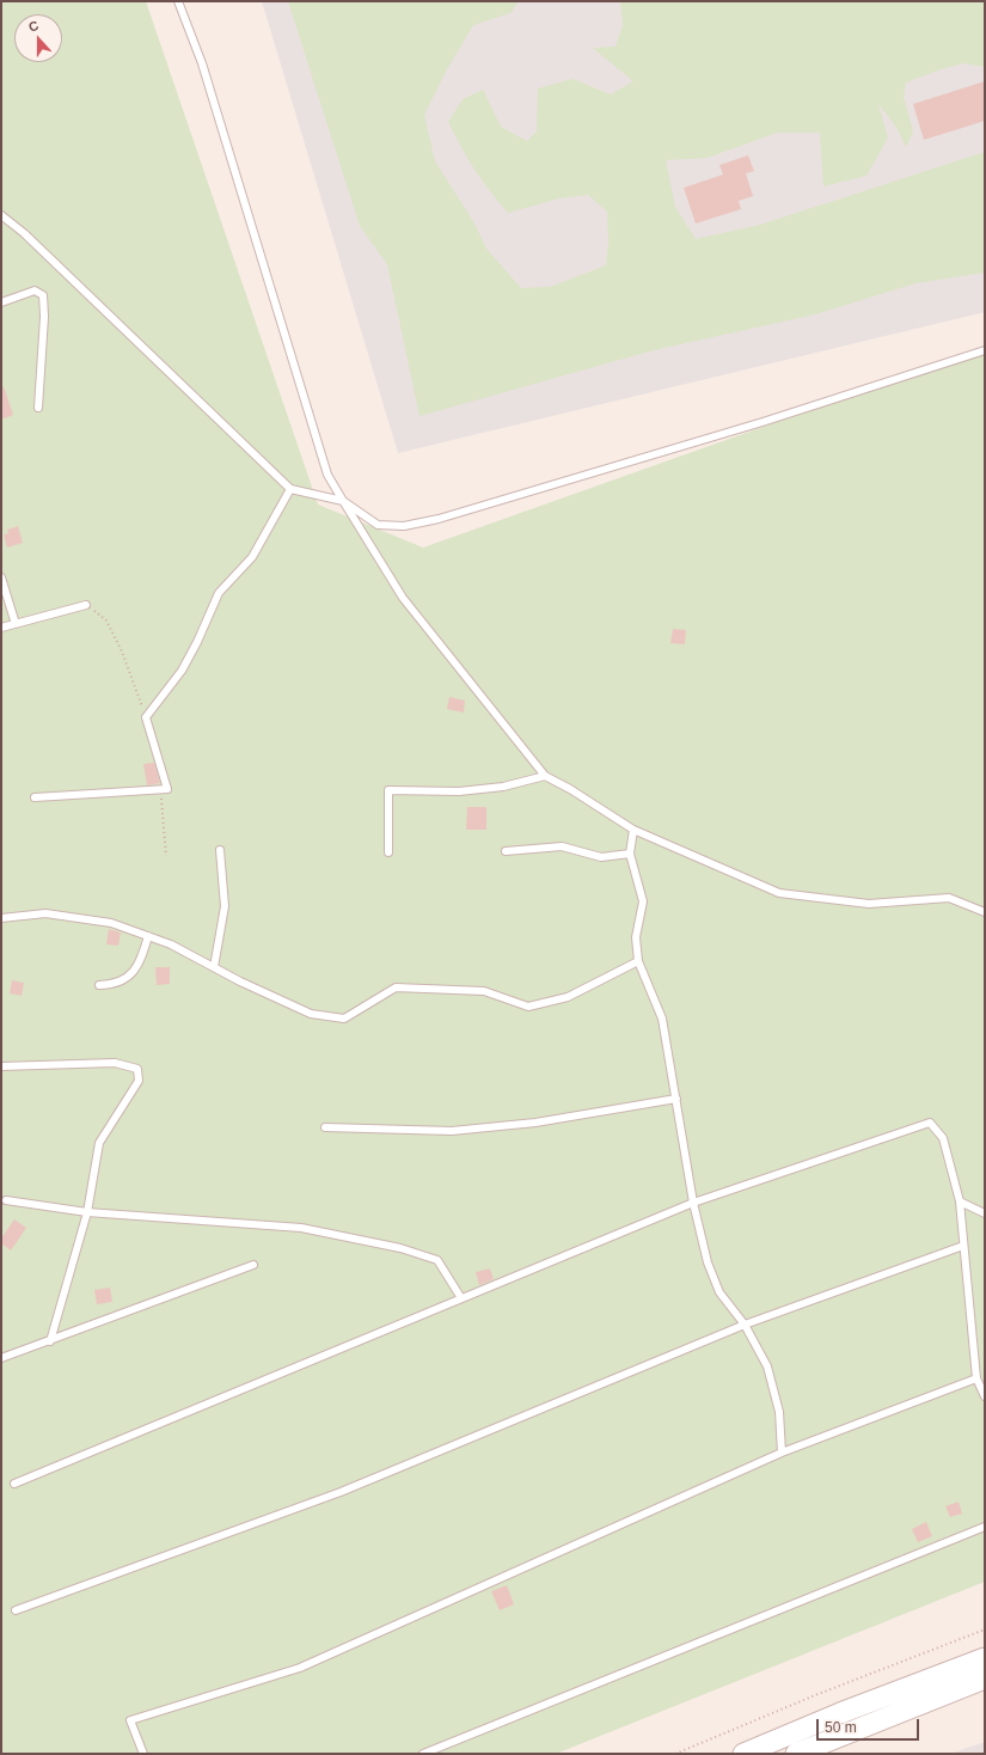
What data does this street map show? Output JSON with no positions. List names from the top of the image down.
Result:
{
  "scale_bar": "50 m",
  "north": "top"
}
